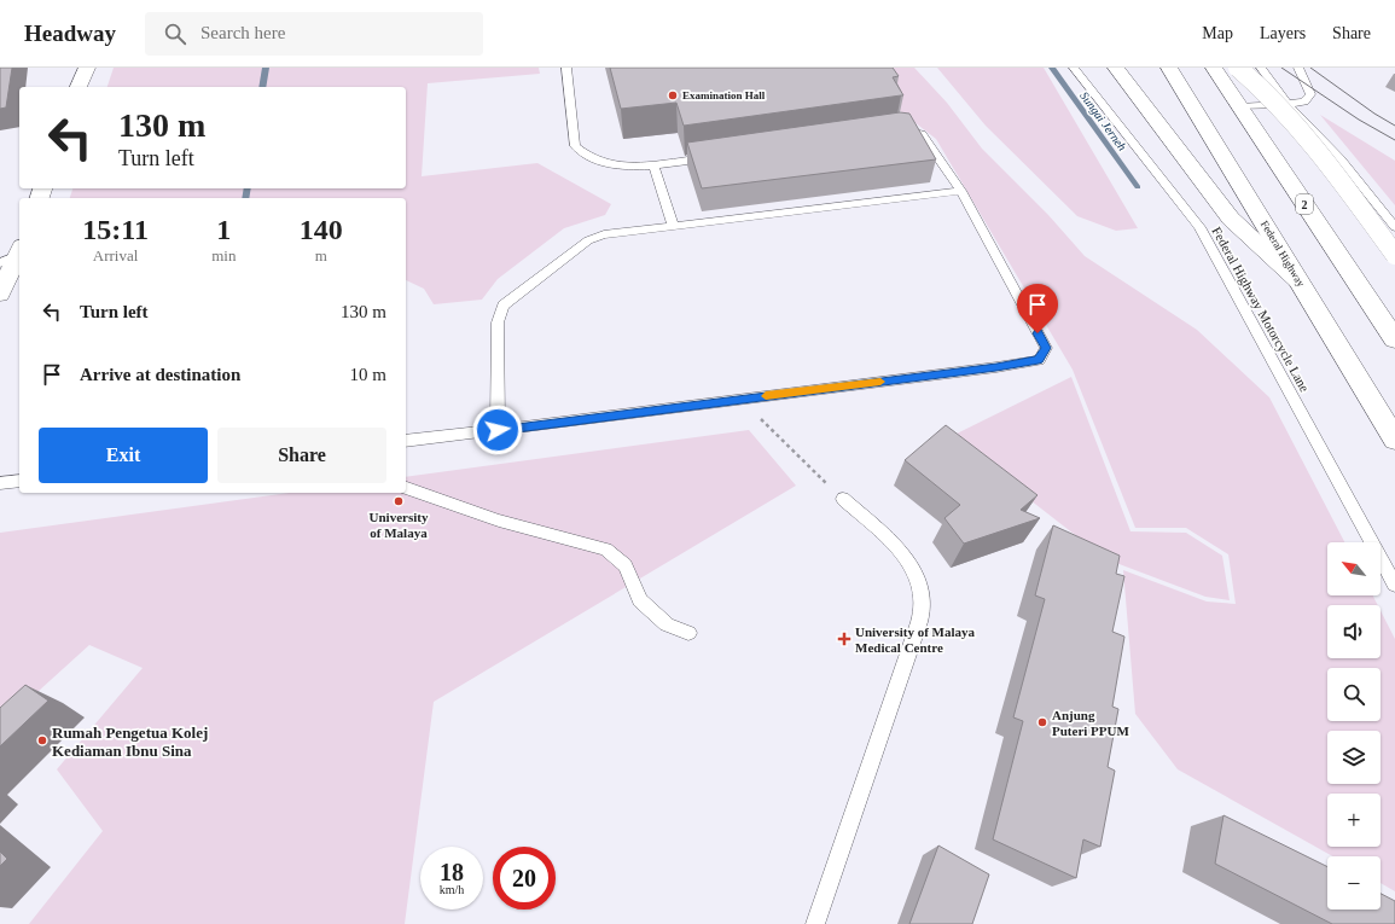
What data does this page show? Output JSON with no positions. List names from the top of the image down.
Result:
{
  "streets": {
    "main road": ["2", "Federal Highway"],
    "lane": ["Federal Highway Motorcycle Lane"]
  },
  "water": ["Sungai Jerneh"],
  "places": {
    "other": [
      "Examination Hall",
      "University of Malaya",
      "Anjung Puteri PPUM",
      "Rumah Pengetua Kolej Kediaman Ibnu Sina"
    ],
    "health": ["University of Malaya Medical Centre"]
  },
  "north": "top left",
  "page": {
    "header": "Headway",
    "search": "Search here",
    "nav": ["Map", "Layers", "Share"],
    "turn": ["130 m", "Turn left"],
    "eta": [
      "15:11",
      "Arrival",
      "1",
      "min",
      "140",
      "m"
    ],
    "list": [
      {
        "name": "Turn left",
        "value": "130 m"
      },
      {
        "name": "Arrive at destination",
        "value": "10 m"
      }
    ],
    "buttons": ["Exit", "Share"],
    "map_buttons": ["+", "−"],
    "speed": "18 km/h",
    "limit": "20"
  }
}
